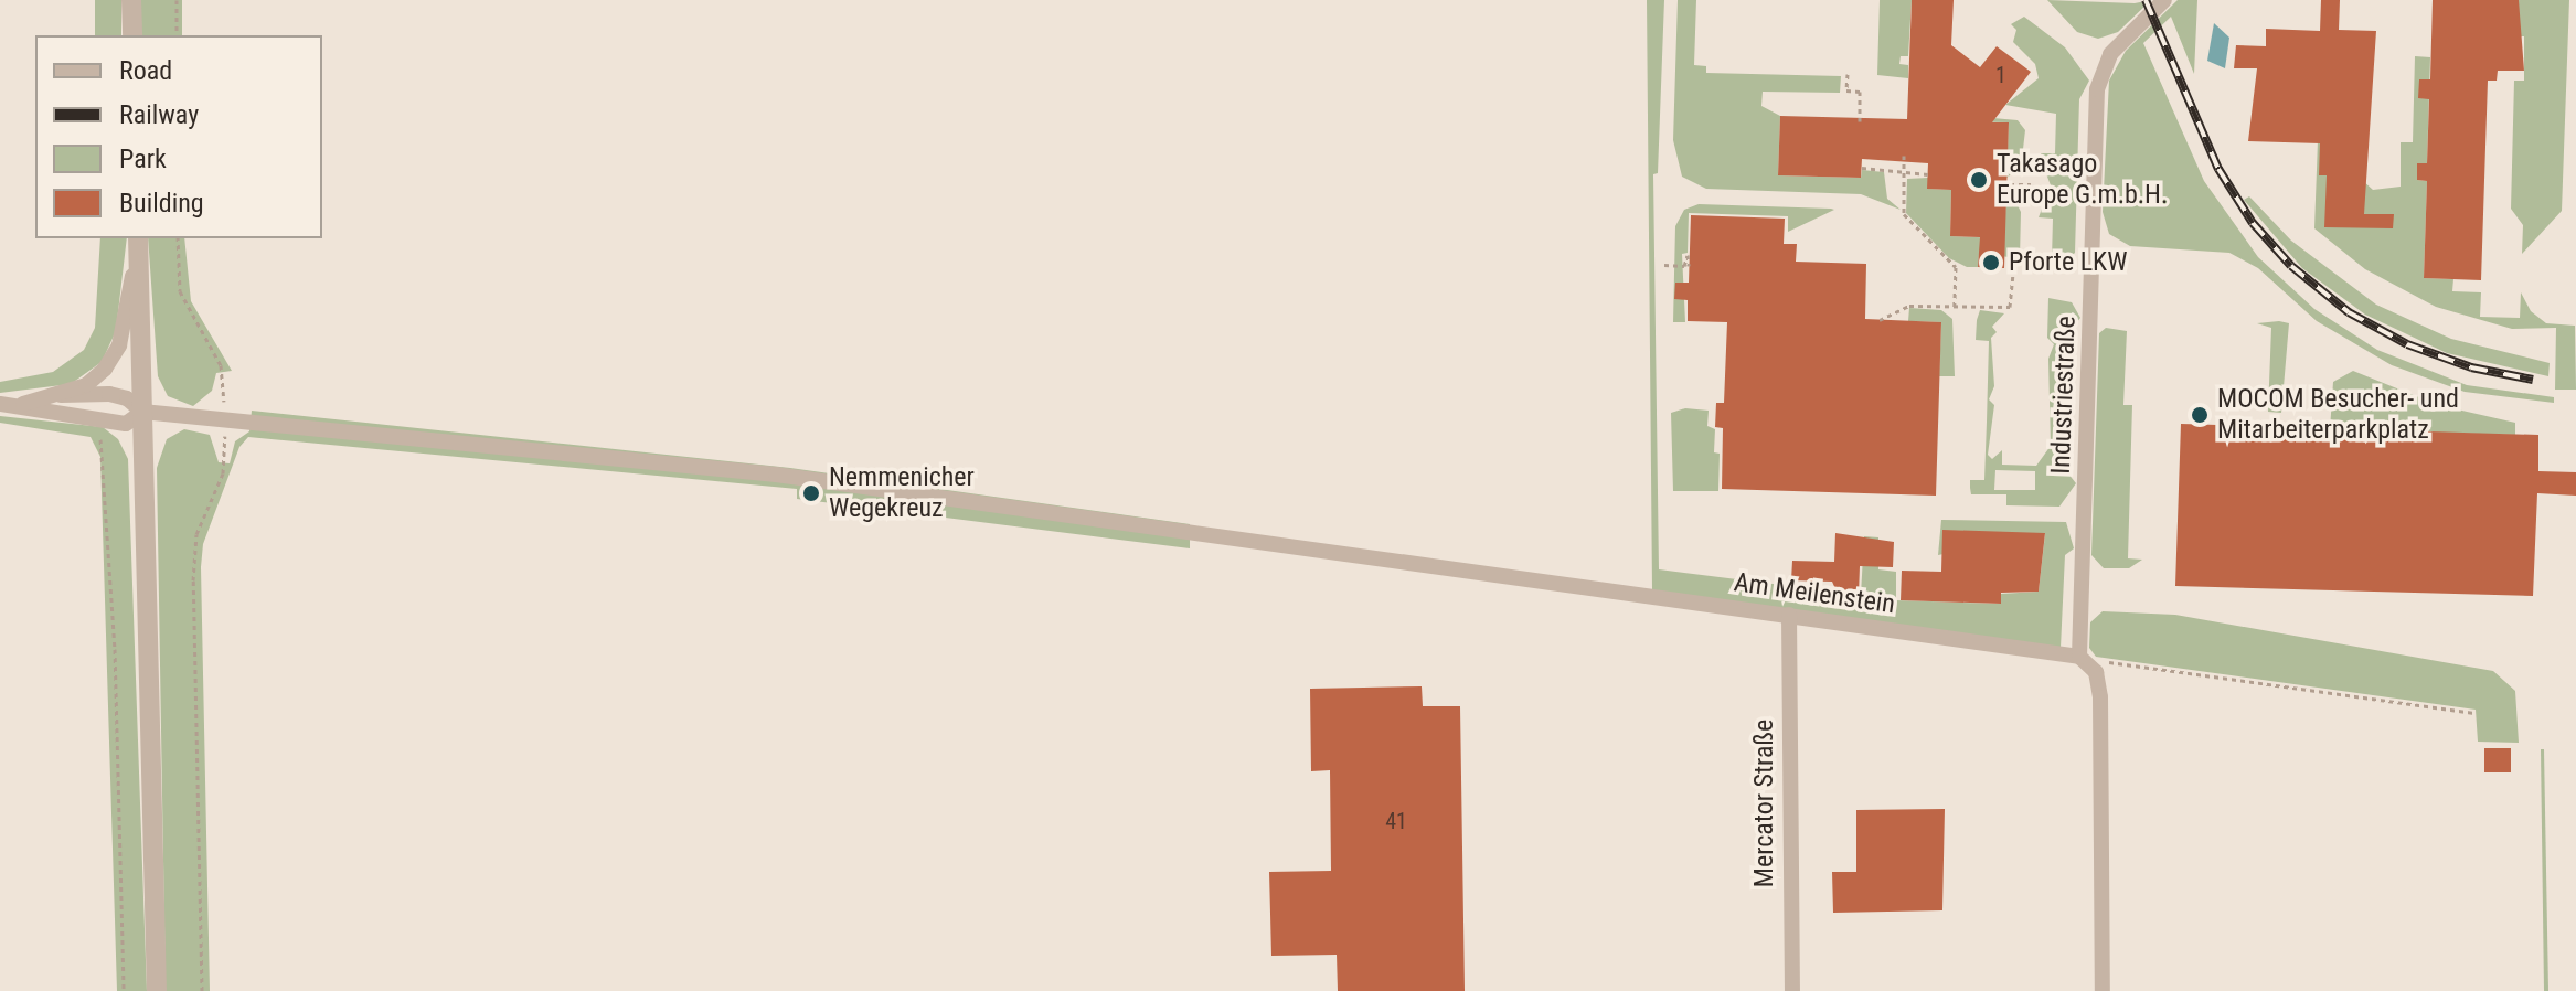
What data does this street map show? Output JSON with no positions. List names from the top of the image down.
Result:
{
  "streets": {
    "street": ["Industriestraße", "Am Meilenstein", "Mercator Straße"]
  },
  "crossings": [
    ["Industriestraße", "Am Meilenstein"],
    ["Am Meilenstein", "Mercator Straße"]
  ],
  "places": [
    "Takasago Europe G.m.b.H.",
    "Pforte LKW",
    "MOCOM Besucher- und Mitarbeiterparkplatz",
    "Nemmenicher Wegekreuz"
  ],
  "house_numbers": ["1", "41"],
  "legend": [
    "Road",
    "Railway",
    "Park",
    "Building"
  ]
}
